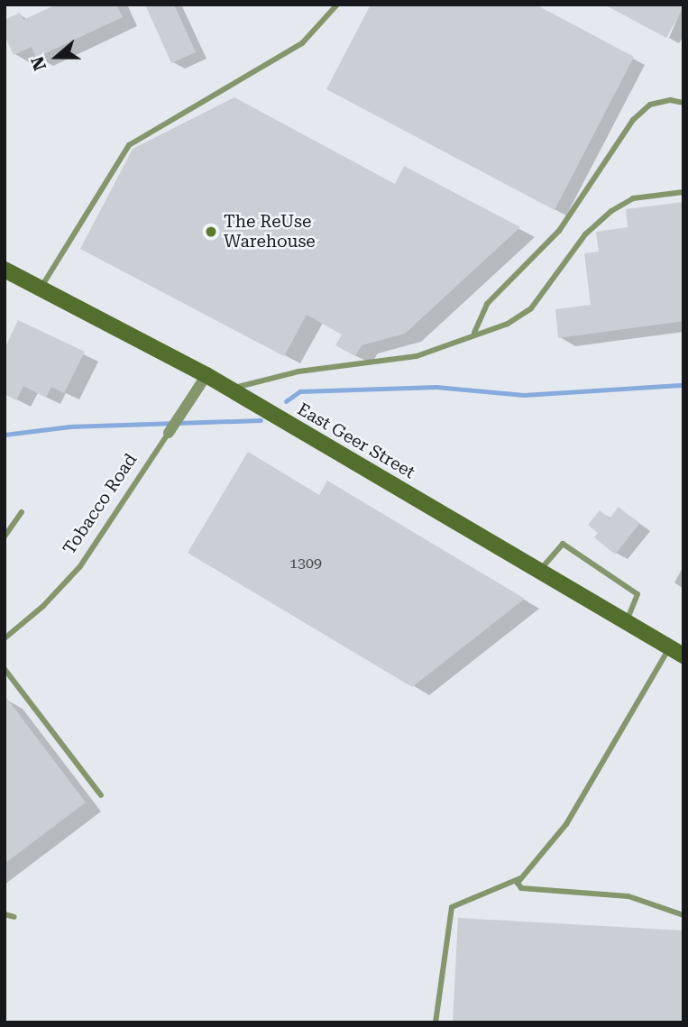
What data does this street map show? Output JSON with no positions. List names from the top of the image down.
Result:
{
  "streets": {
    "main road": ["East Geer Street"],
    "street": ["Tobacco Road"]
  },
  "crossings": [
    ["East Geer Street", "Tobacco Road"]
  ],
  "places": ["The ReUse Warehouse"],
  "house_numbers": ["1309"],
  "north": "left"
}
